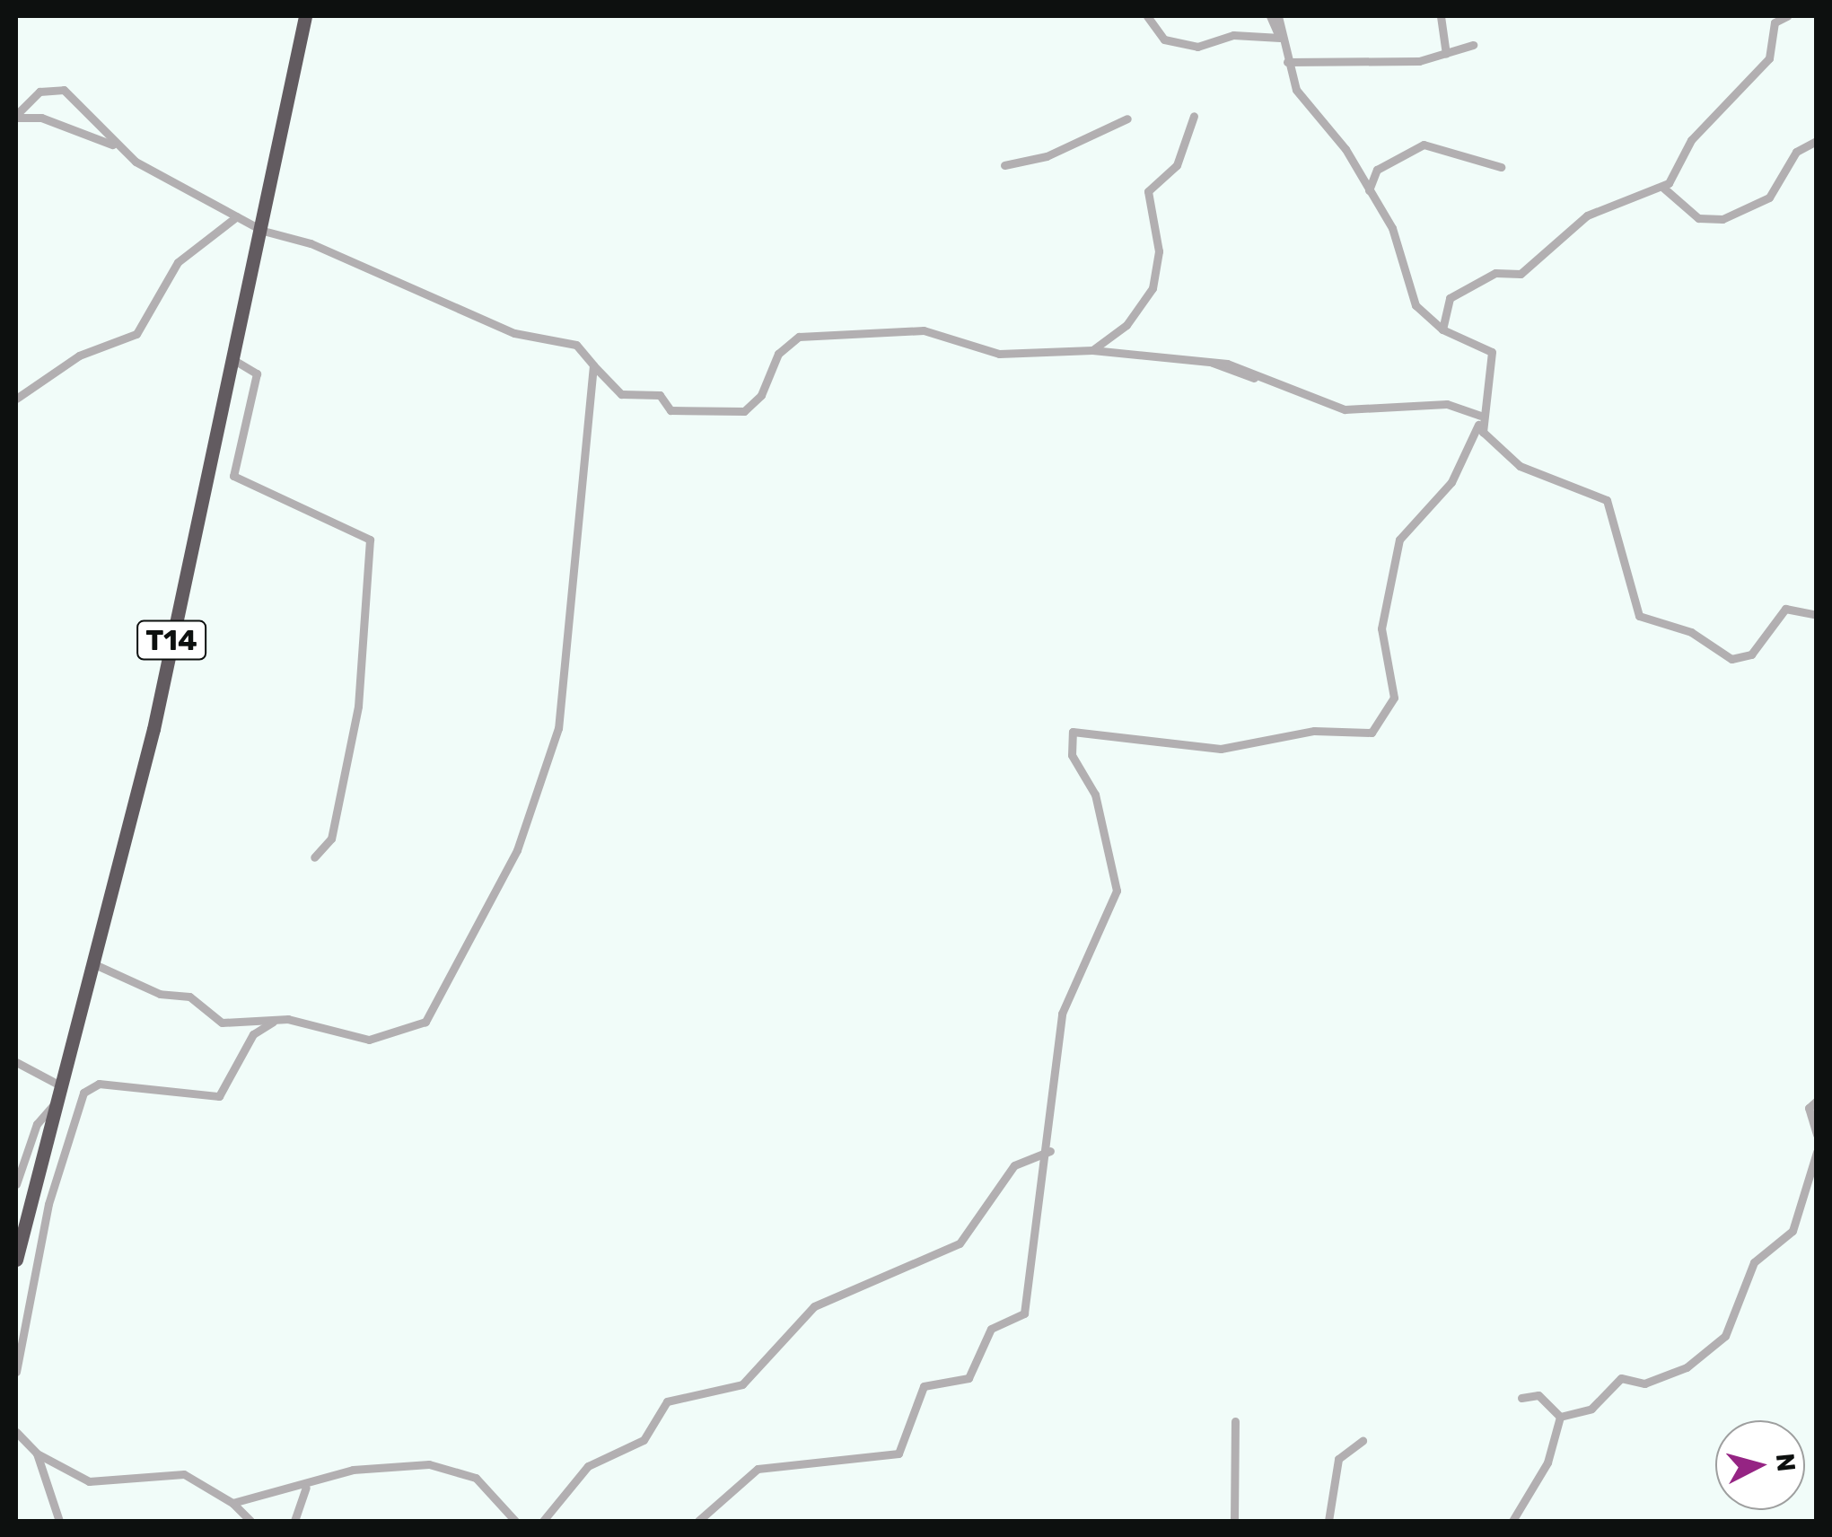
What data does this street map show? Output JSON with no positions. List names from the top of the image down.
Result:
{
  "streets": {
    "highway": ["T14"]
  },
  "north": "right"
}
